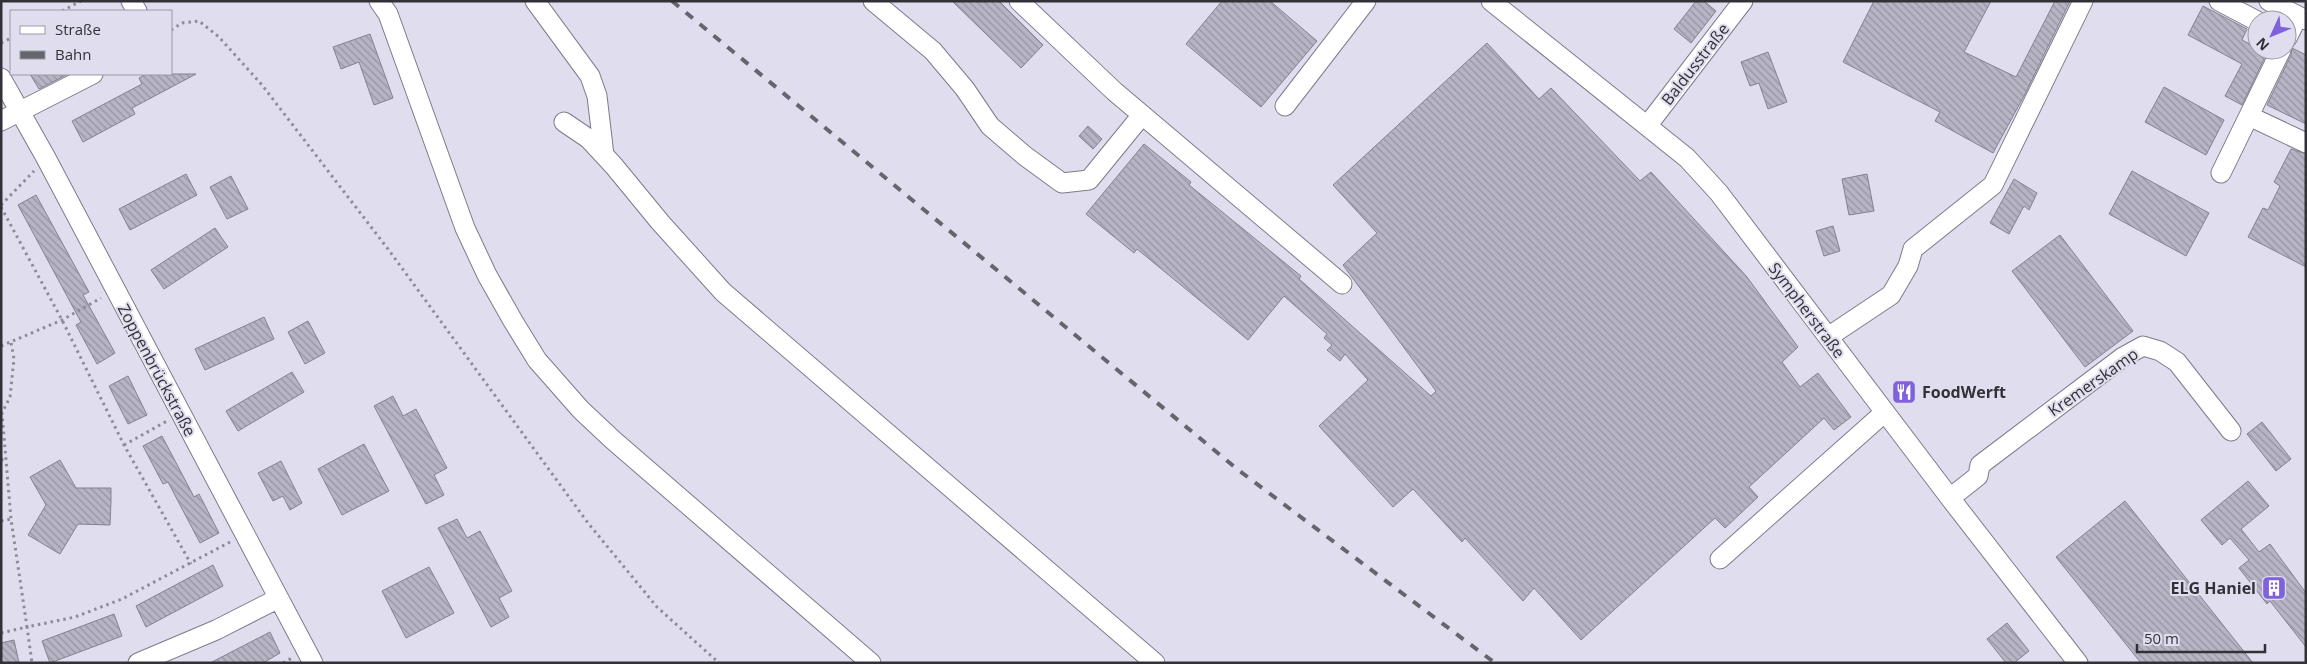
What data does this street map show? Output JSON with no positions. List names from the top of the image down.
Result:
{
  "streets": {
    "street": [
      "Baldusstraße",
      "Sympherstraße",
      "Zoppenbrückstraße",
      "Kremerskamp"
    ]
  },
  "crossings": [
    ["Baldusstraße", "Sympherstraße"],
    ["Sympherstraße", "Kremerskamp"]
  ],
  "places": {
    "restaurant": ["FoodWerft"],
    "building": ["ELG Haniel"]
  },
  "legend": ["Straße", "Bahn"],
  "scale_bar": "50 m",
  "north": "bottom left"
}
